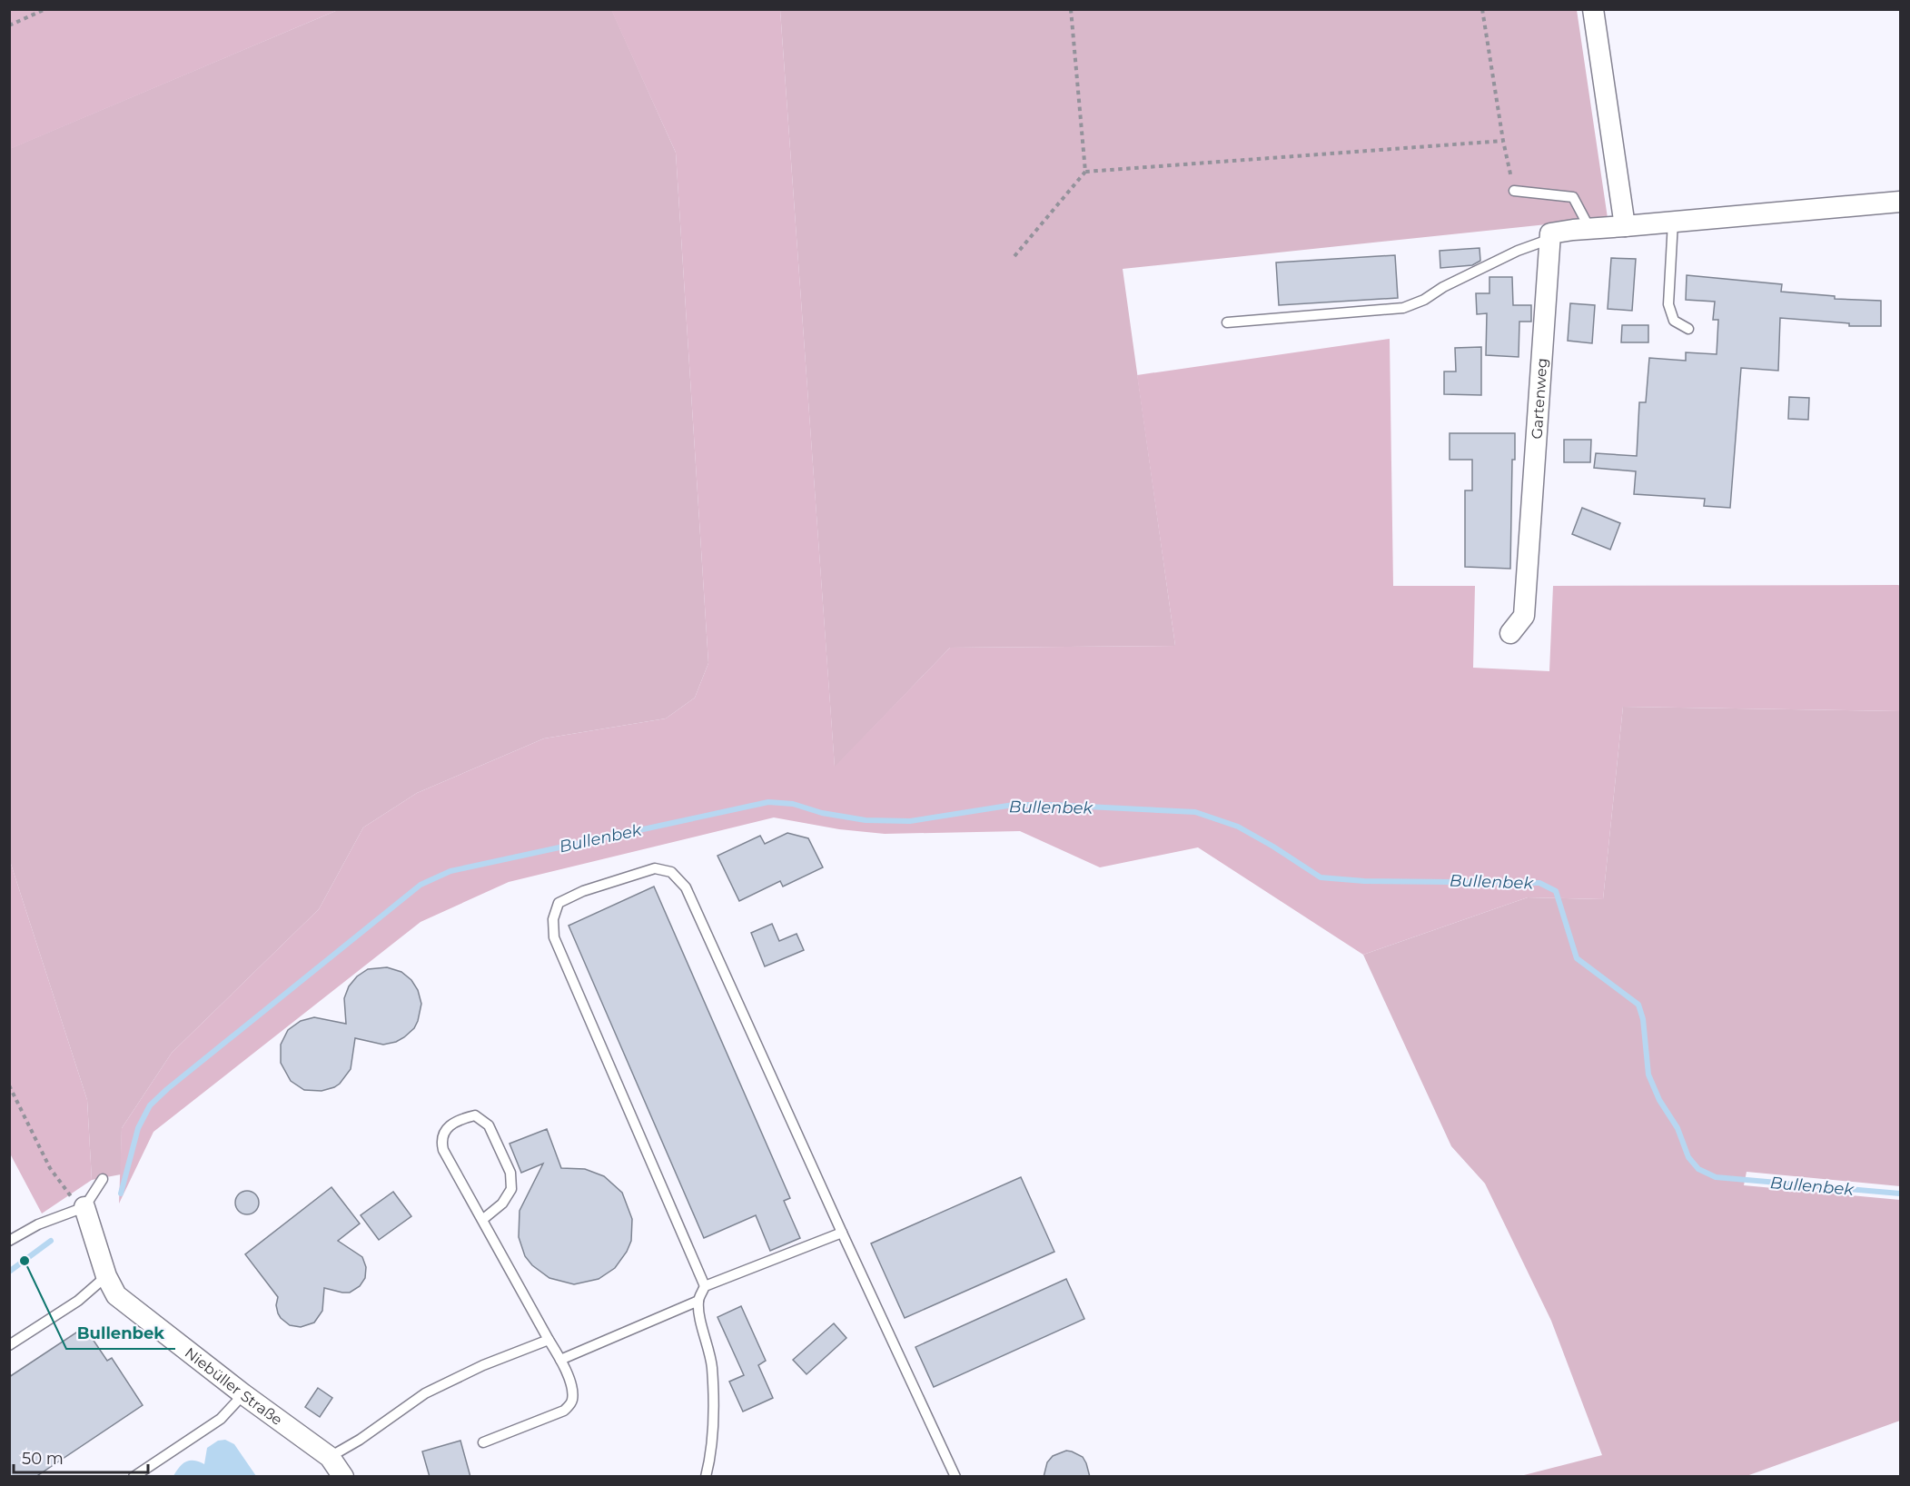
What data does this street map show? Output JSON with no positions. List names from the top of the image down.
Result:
{
  "streets": {
    "street": ["Gartenweg", "Niebüller Straße"]
  },
  "water": ["Bullenbek"],
  "places": ["Bullenbek"],
  "scale_bar": "50 m"
}
